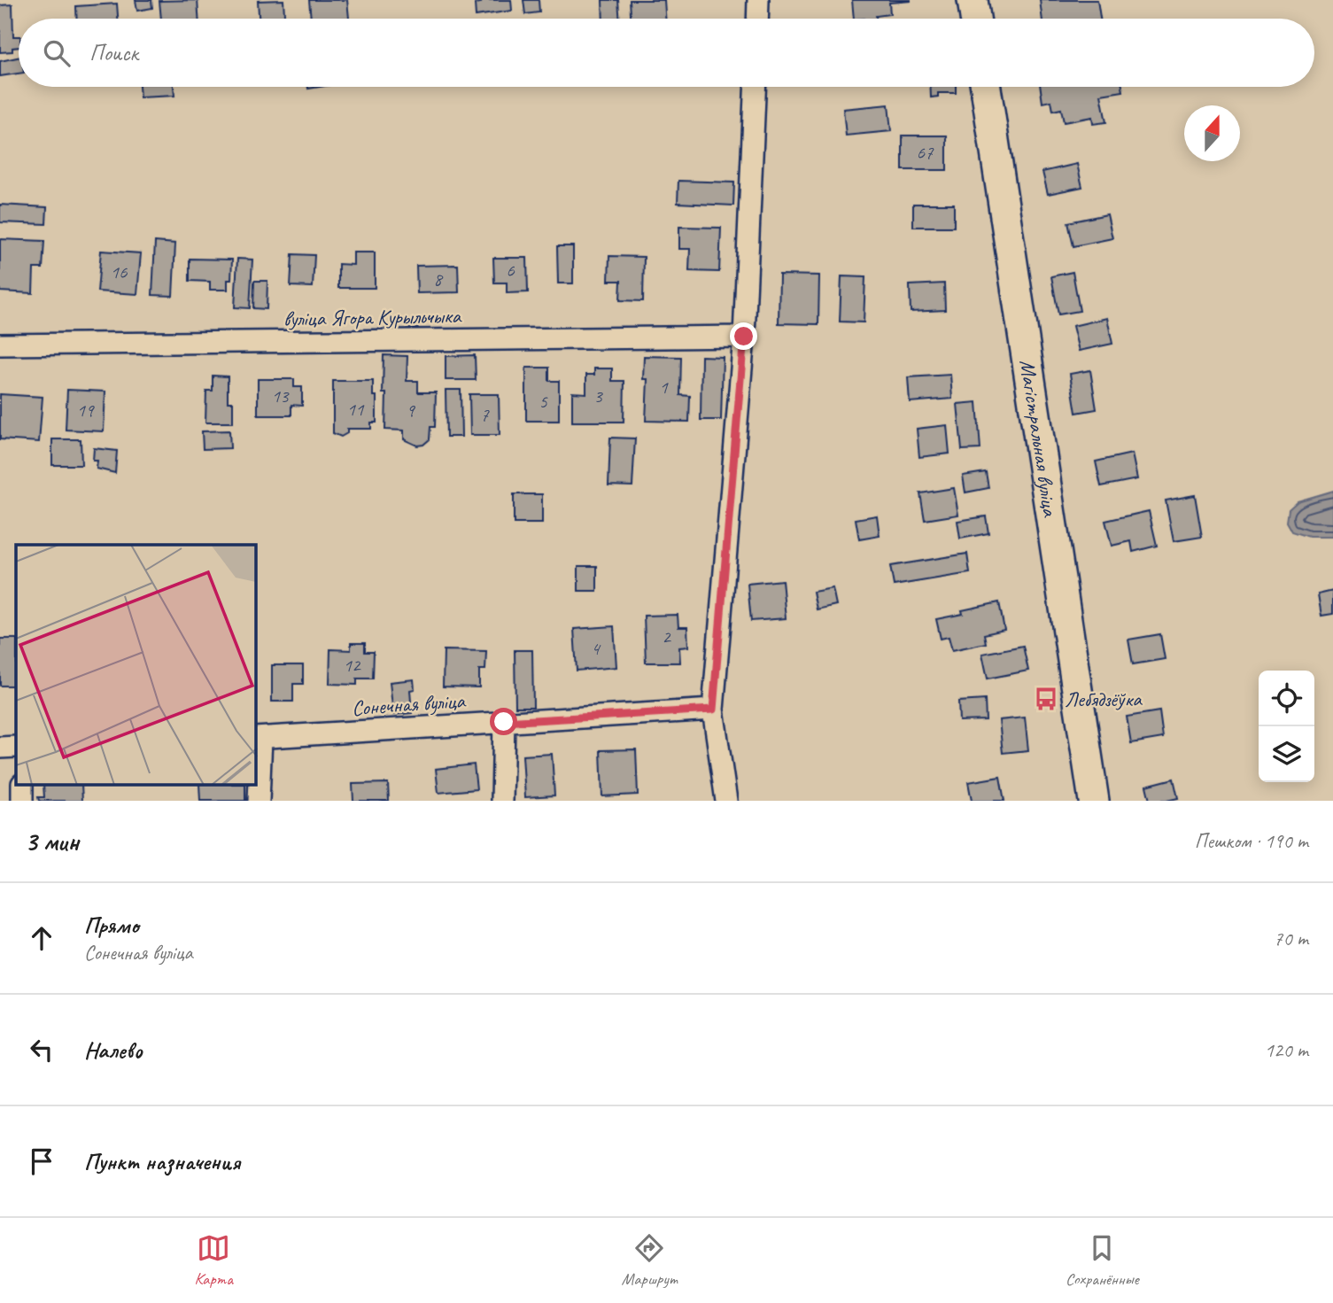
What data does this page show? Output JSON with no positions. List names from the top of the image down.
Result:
{
  "streets": {
    "main road": ["Магістральная вуліца"],
    "street": ["вуліца Ягора Курыльчыка", "Сонечная вуліца"]
  },
  "places": {
    "bus stop": ["Лебядзёўка"]
  },
  "house_numbers": [
    "67",
    "6",
    "16",
    "8",
    "1",
    "13",
    "3",
    "5",
    "11",
    "19",
    "9",
    "7",
    "2",
    "4",
    "12"
  ],
  "north": "top",
  "page": {
    "search": "Поиск",
    "heading": ["3 мин", "Пешком · 190 m"],
    "list": [
      ["Прямо", "Сонечная вуліца", "70 m"],
      ["Налево", "120 m"],
      "Пункт назначения"
    ],
    "nav": ["Карта", "Маршрут", "Сохранённые"]
  }
}
